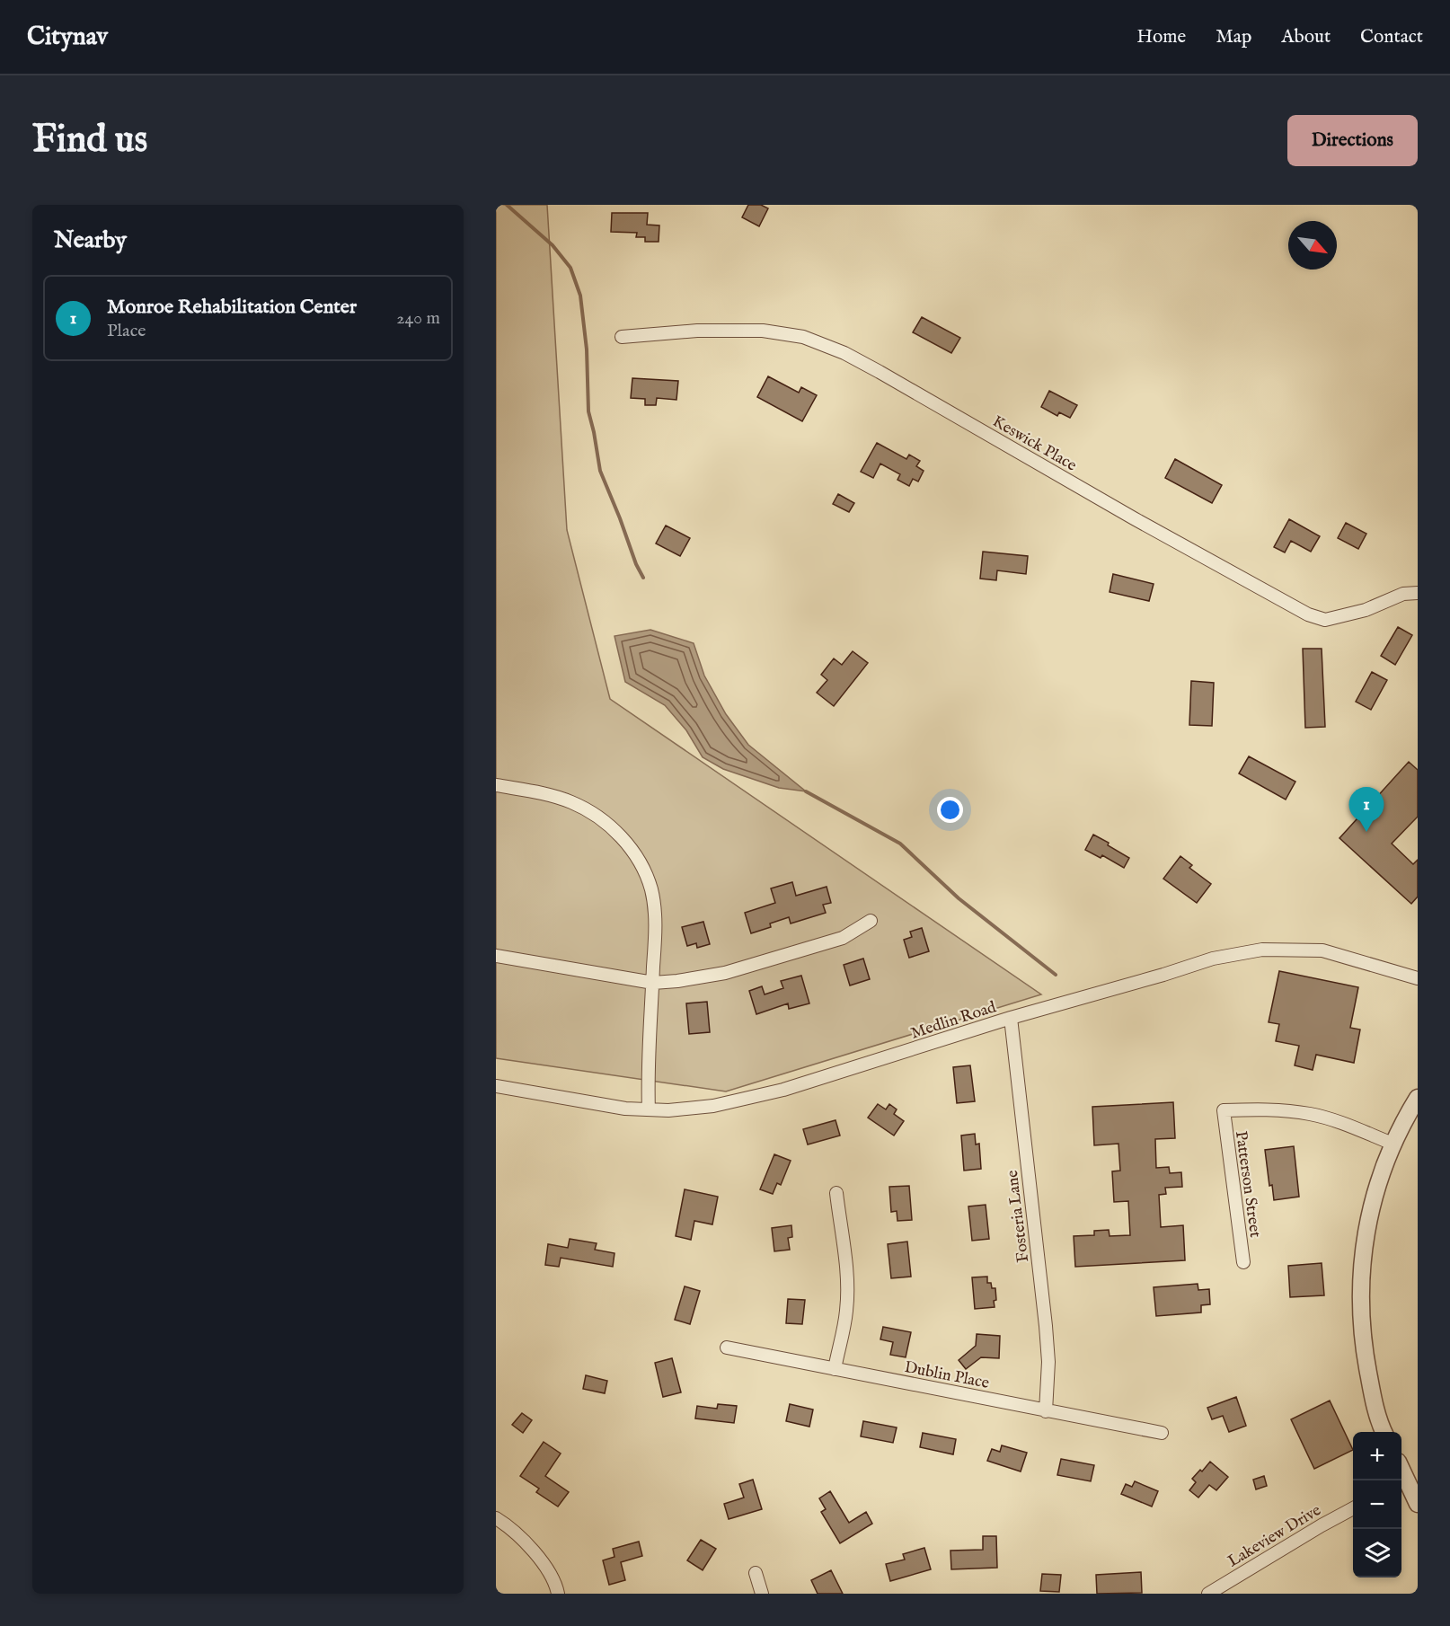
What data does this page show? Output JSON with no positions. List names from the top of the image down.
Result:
{
  "streets": {
    "street": [
      "Keswick Place",
      "Medlin Road",
      "Patterson Street",
      "Fosteria Lane",
      "Dublin Place",
      "Lakeview Drive"
    ]
  },
  "crossings": [
    ["Medlin Road", "Fosteria Lane"],
    ["Fosteria Lane", "Dublin Place"]
  ],
  "north": "bottom right",
  "page": {
    "header": "Citynav",
    "nav": [
      "Home",
      "Map",
      "About",
      "Contact"
    ],
    "buttons": "Directions",
    "title": "Find us",
    "heading": "Nearby",
    "list": [
      {
        "mark": "1",
        "name": "Monroe Rehabilitation Center",
        "note": "Place",
        "value": "240 m"
      }
    ],
    "pins": "1",
    "map_buttons": ["+", "−"]
  }
}
